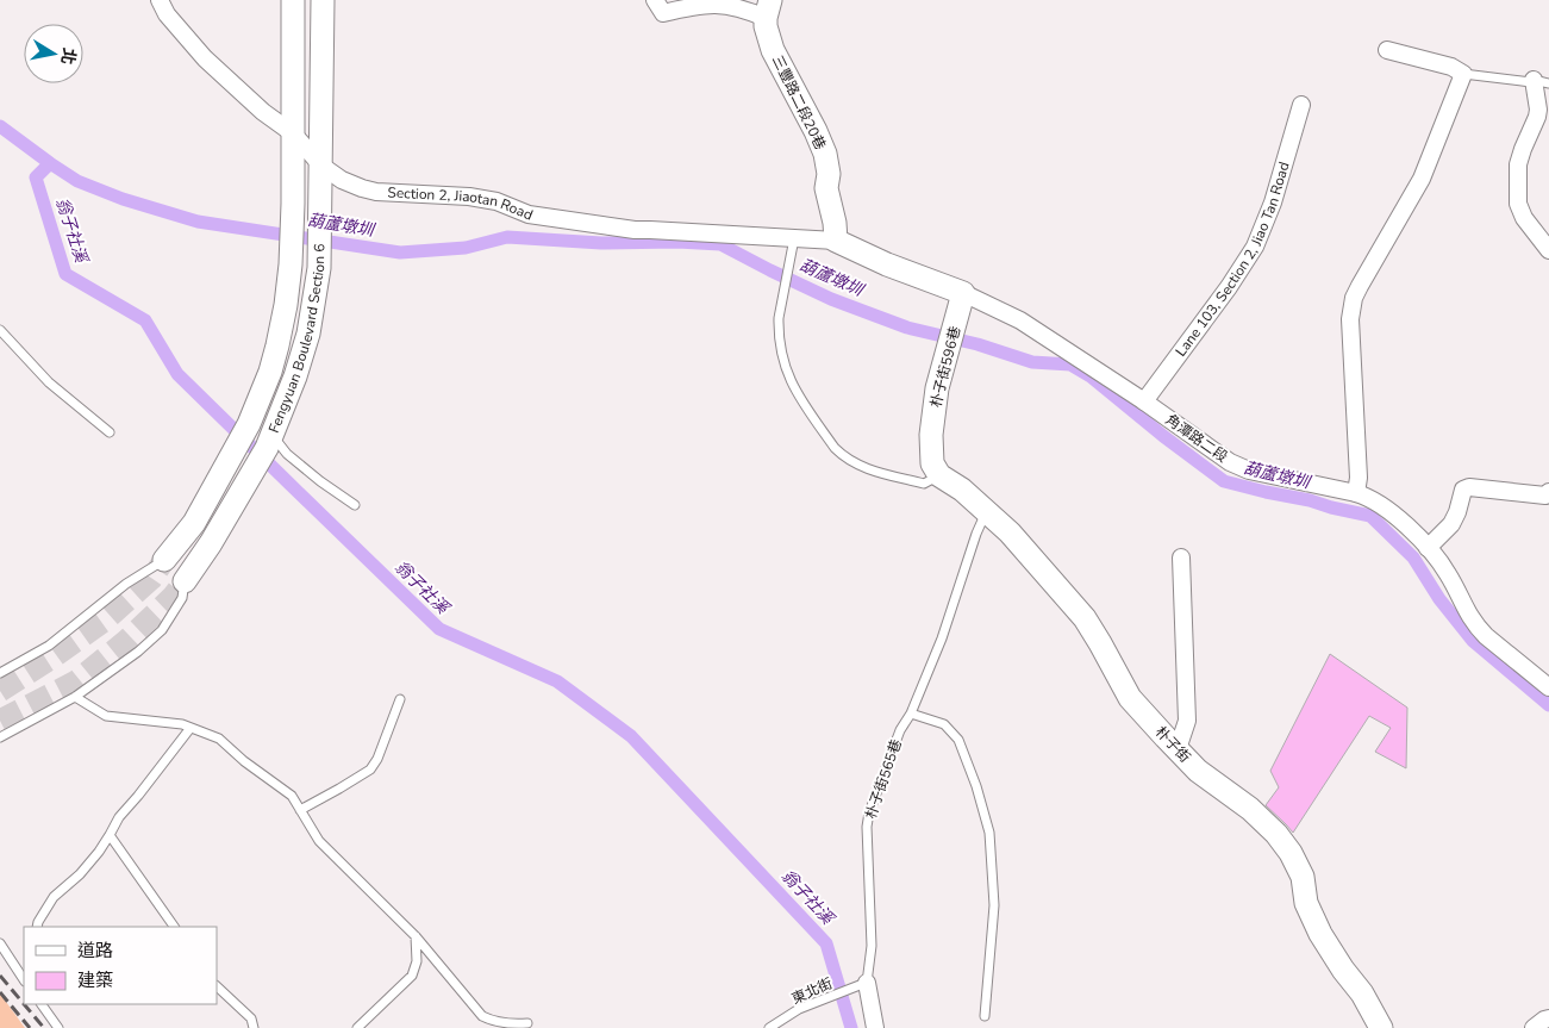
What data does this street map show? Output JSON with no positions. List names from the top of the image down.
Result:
{
  "streets": {
    "street": [
      "三豐路二段20巷",
      "Section 2, Jiaotan Road",
      "Lane 103, Section 2, Jiao Tan Road",
      "Fengyuan Boulevard Section 6",
      "朴子街596巷",
      "角潭路二段",
      "朴子街",
      "朴子街565巷"
    ],
    "lane": ["東北街"]
  },
  "crossings": [
    ["三豐路二段20巷", "Section 2, Jiaotan Road"],
    ["三豐路二段20巷", "角潭路二段"],
    ["Section 2, Jiaotan Road", "Fengyuan Boulevard Section 6"],
    ["Section 2, Jiaotan Road", "角潭路二段"],
    ["Lane 103, Section 2, Jiao Tan Road", "角潭路二段"],
    ["朴子街596巷", "角潭路二段"],
    ["朴子街596巷", "朴子街"],
    ["朴子街", "朴子街565巷"],
    ["朴子街565巷", "東北街"]
  ],
  "water": ["葫蘆墩圳", "翁子社溪"],
  "legend": ["道路", "建築"],
  "north": "right"
}
